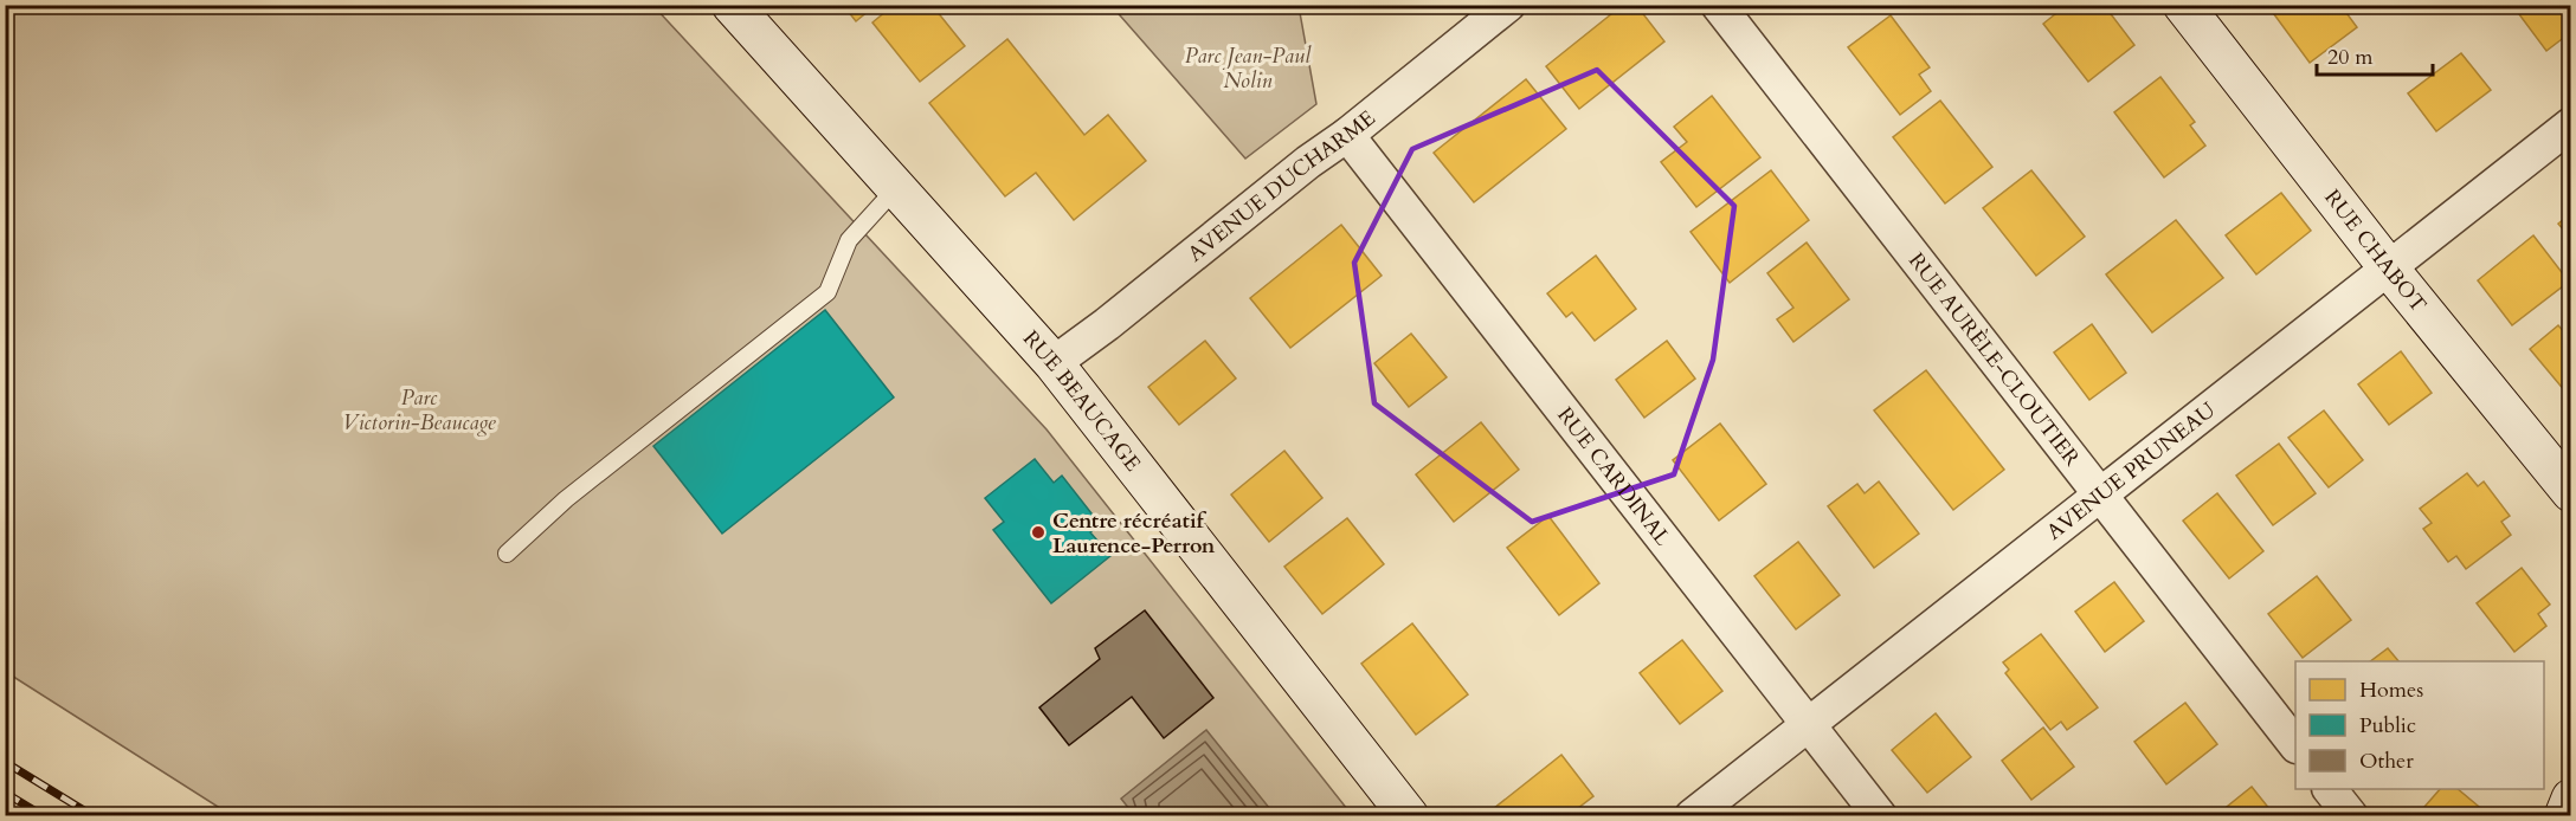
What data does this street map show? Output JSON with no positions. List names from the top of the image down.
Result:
{
  "streets": {
    "street": [
      "AVENUE DUCHARME",
      "RUE CHABOT",
      "RUE AURÈLE-CLOUTIER",
      "RUE BEAUCAGE",
      "AVENUE PRUNEAU",
      "RUE CARDINAL"
    ]
  },
  "crossings": [
    ["AVENUE DUCHARME", "RUE BEAUCAGE"],
    ["AVENUE DUCHARME", "RUE CARDINAL"],
    ["RUE CHABOT", "AVENUE PRUNEAU"],
    ["RUE AURÈLE-CLOUTIER", "AVENUE PRUNEAU"],
    ["AVENUE PRUNEAU", "RUE CARDINAL"]
  ],
  "parks": ["Parc Jean-Paul Nolin", "Parc Victorin-Beaucage"],
  "places": ["Centre récréatif Laurence-Perron"],
  "legend": ["Homes", "Public", "Other"],
  "scale_bar": "20 m"
}
